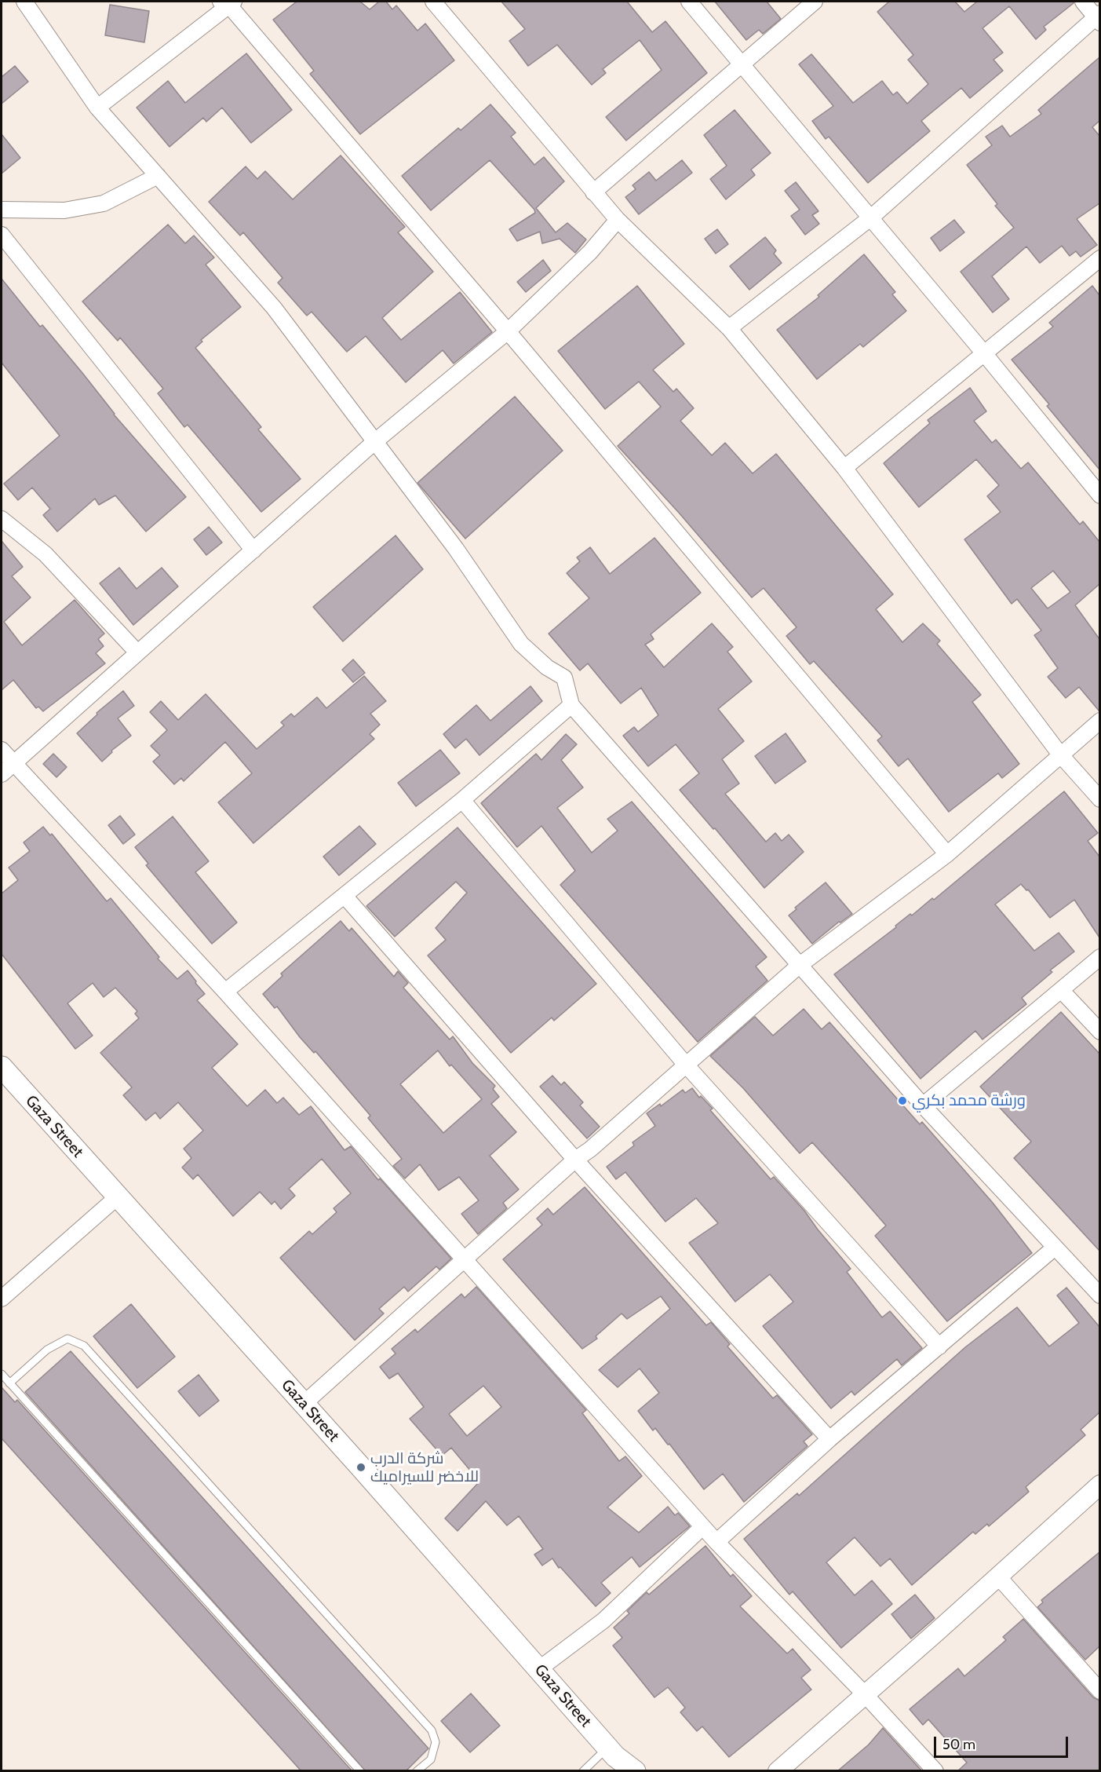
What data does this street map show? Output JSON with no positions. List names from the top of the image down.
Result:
{
  "streets": {
    "main road": ["Gaza Street"]
  },
  "places": ["ورشة محمد بكري", "شركة الدرب للاخضر للسيراميك"],
  "scale_bar": "50 m"
}
